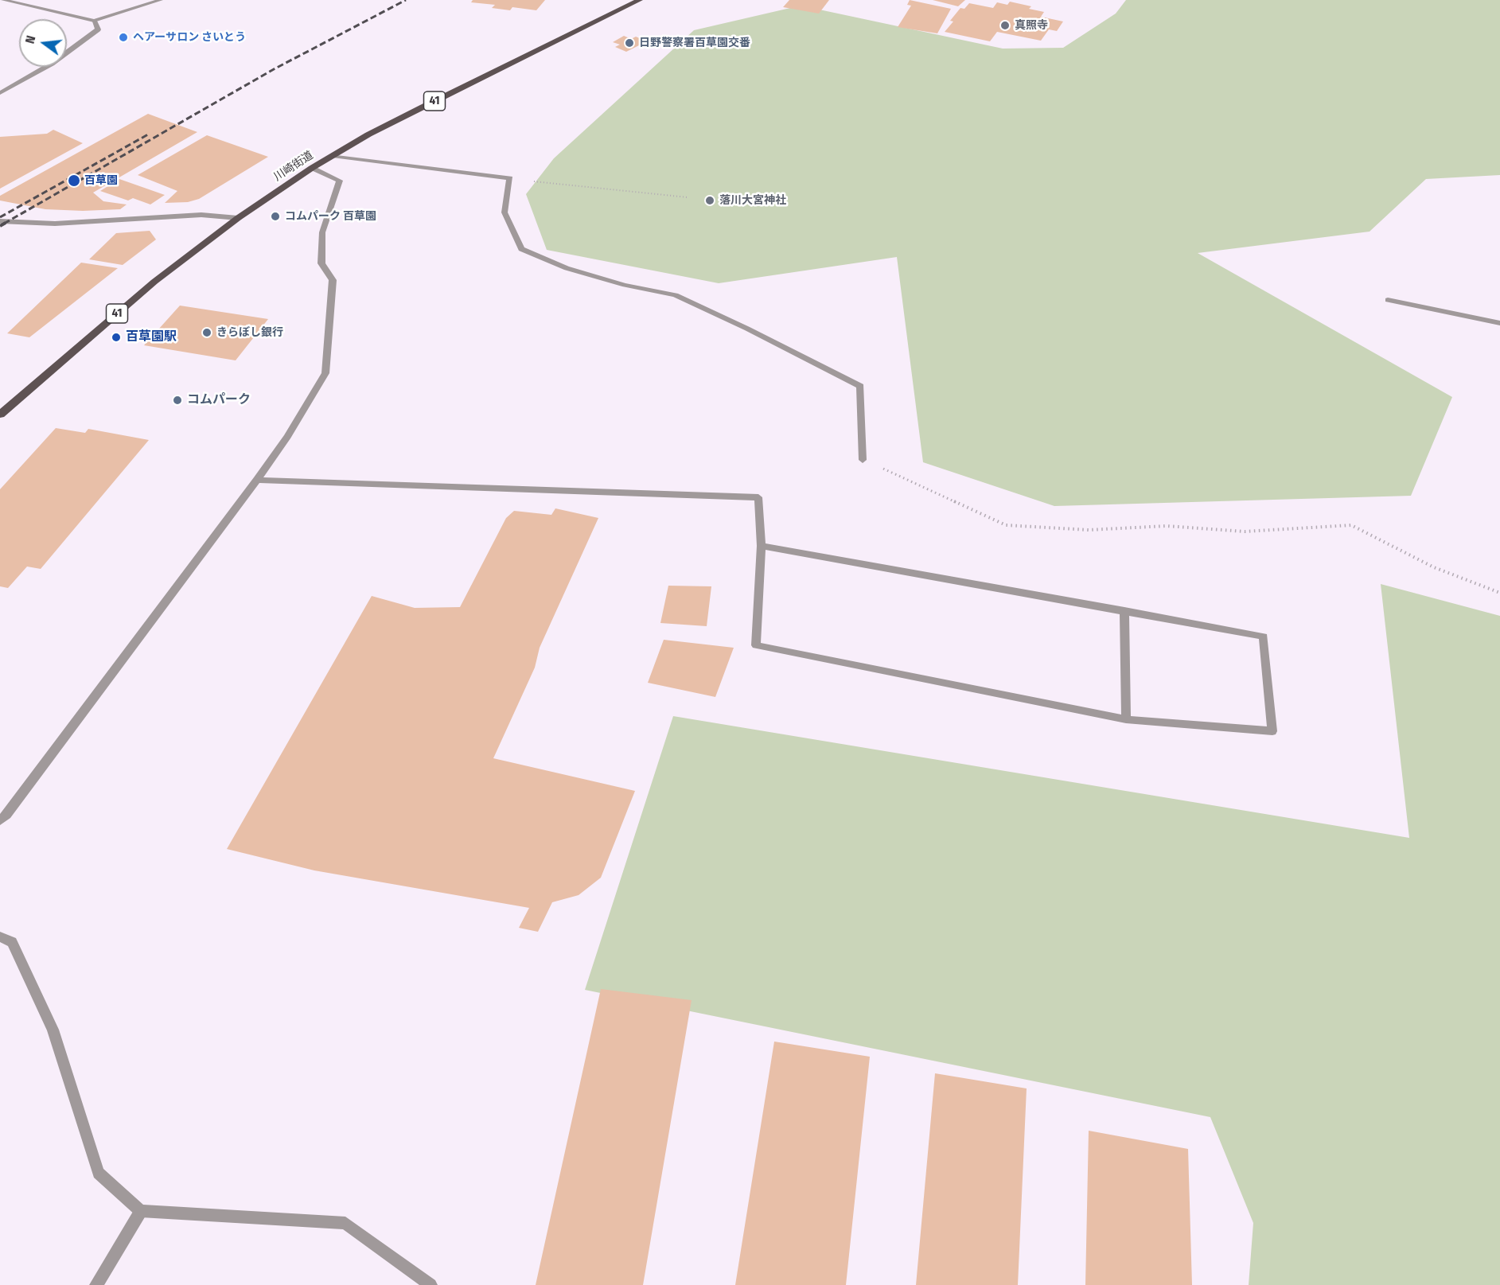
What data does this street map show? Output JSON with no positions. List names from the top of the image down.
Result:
{
  "streets": {
    "main road": ["41", "川崎街道"]
  },
  "places": [
    "真照寺",
    "ヘアーサロン さいとう",
    "日野警察署百草園交番",
    "百草園",
    "落川大宮神社",
    "コムパーク 百草園",
    "きらぼし銀行",
    "百草園駅",
    "コムパーク"
  ],
  "north": "left"
}
